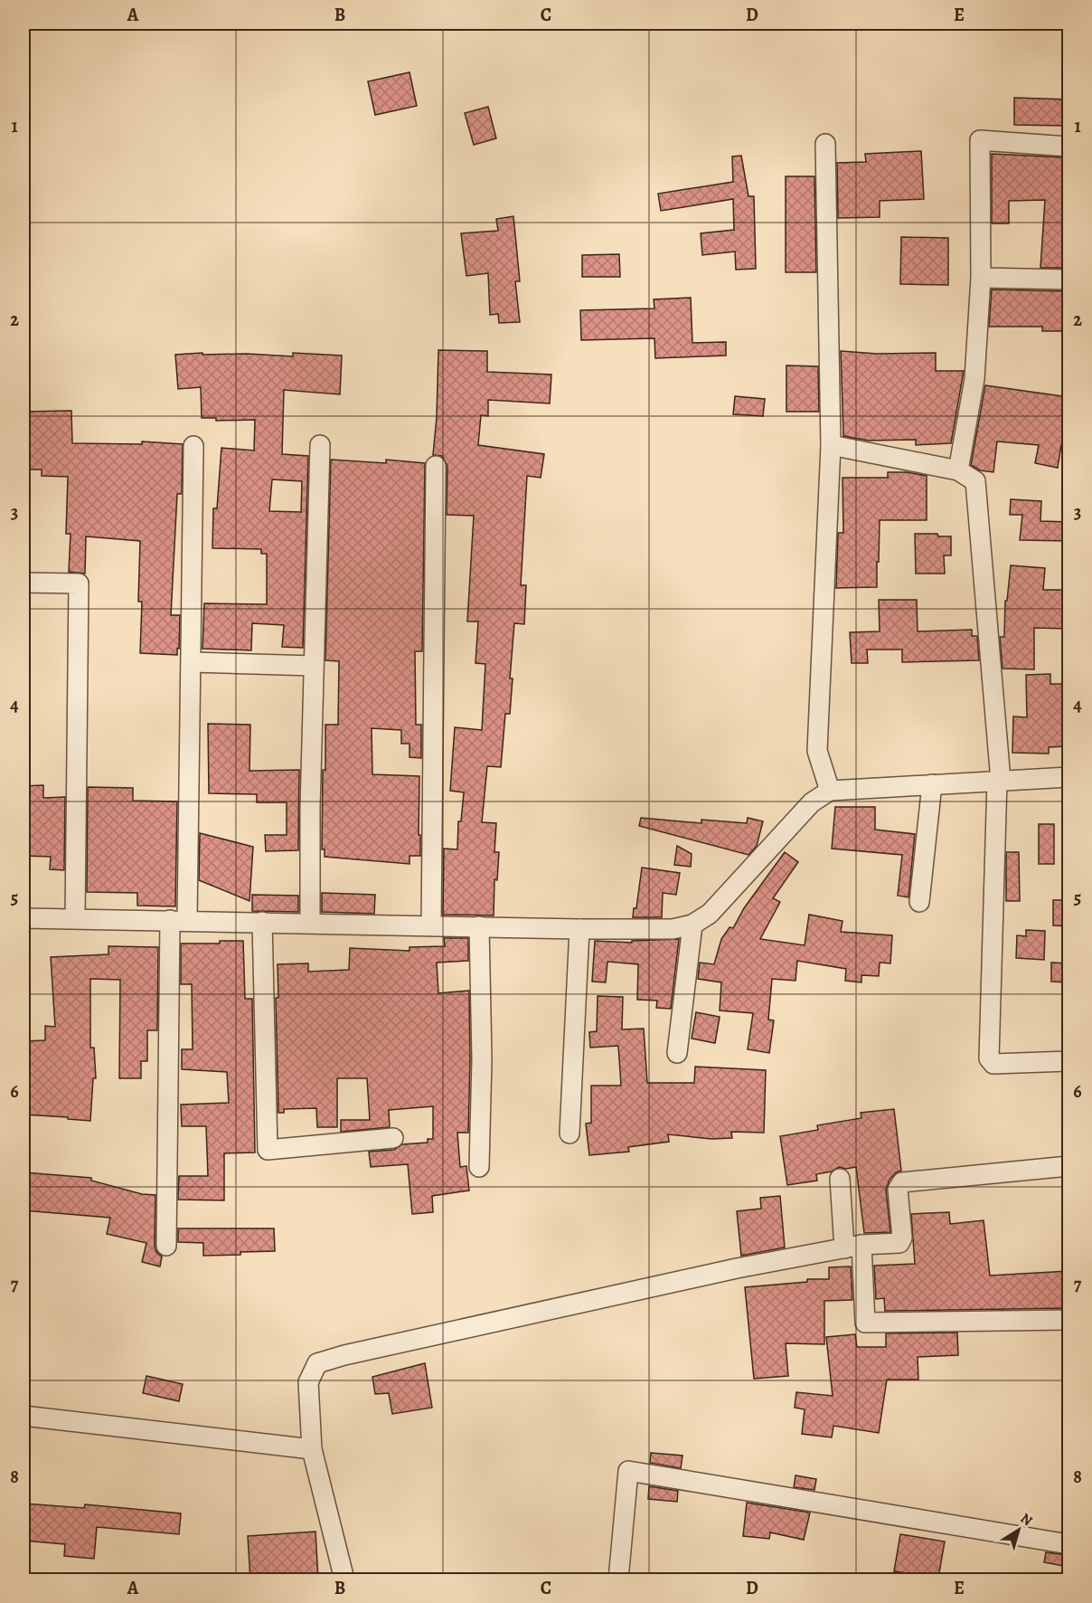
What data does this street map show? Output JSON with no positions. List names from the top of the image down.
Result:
{
  "north": "top right",
  "grid": {
    "columns": [
      "A",
      "B",
      "C",
      "D",
      "E"
    ],
    "rows": [
      "1",
      "2",
      "3",
      "4",
      "5",
      "6",
      "7",
      "8"
    ]
  }
}
